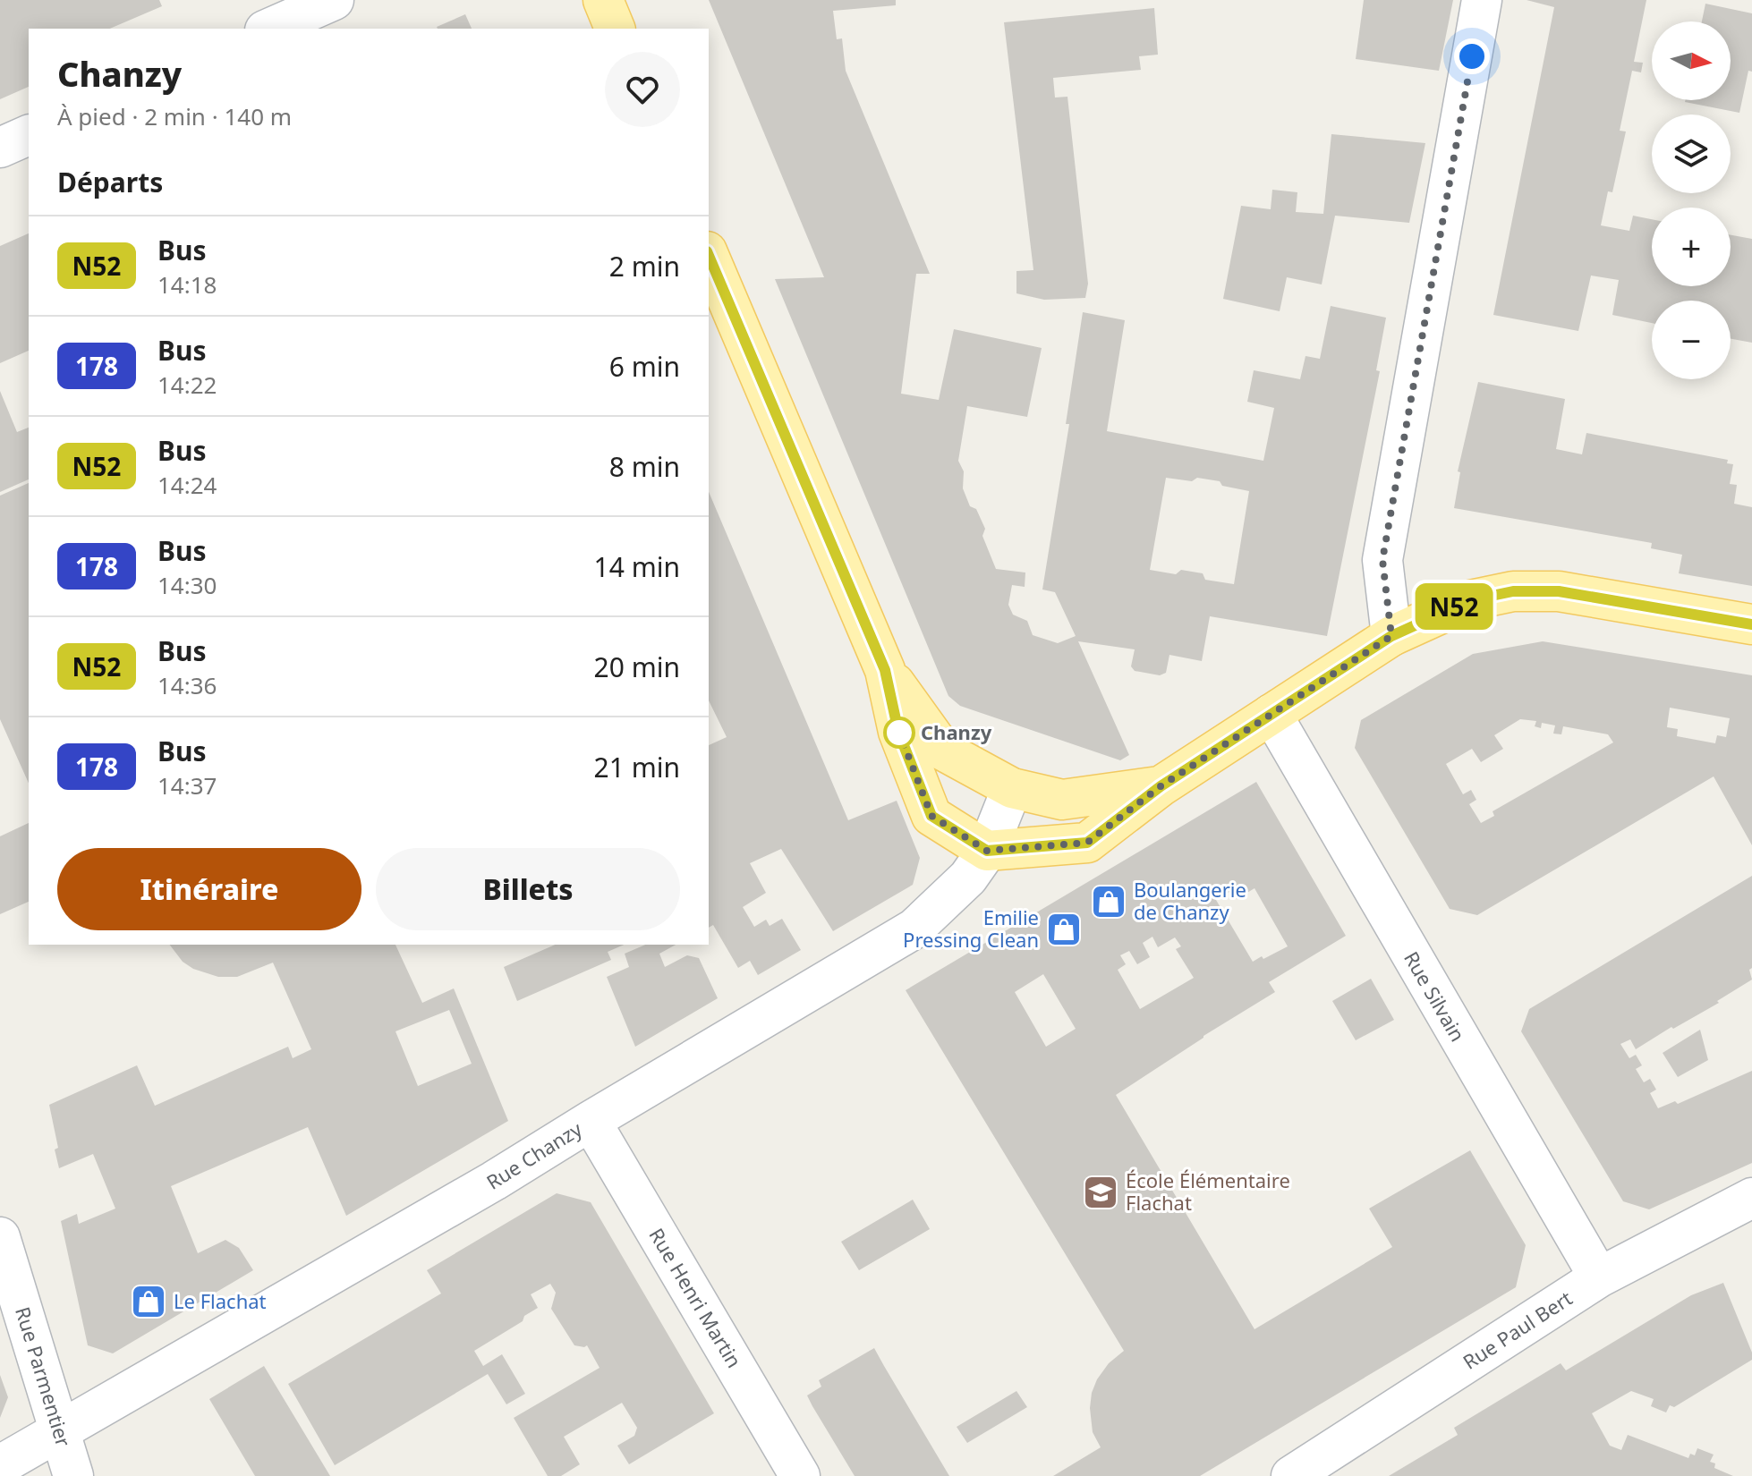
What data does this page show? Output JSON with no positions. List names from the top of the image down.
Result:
{
  "streets": {
    "street": [
      "Rue Silvain",
      "Rue Chanzy",
      "Rue Henri Martin",
      "Rue Paul Bert",
      "Rue Parmentier"
    ]
  },
  "crossings": [
    ["Rue Silvain", "Rue Paul Bert"],
    ["Rue Chanzy", "Rue Henri Martin"],
    ["Rue Chanzy", "Rue Parmentier"]
  ],
  "places": {
    "other": ["Chanzy"],
    "shop": ["Boulangerie de Chanzy", "Emilie Pressing Clean", "Le Flachat"],
    "school or university": ["École Élémentaire Flachat"]
  },
  "lines": ["bus line N52"],
  "north": "right",
  "page": {
    "on_map": "N52",
    "map_buttons": ["+", "−"],
    "heading": [
      ["Chanzy", "À pied · 2 min · 140 m"],
      "Départs"
    ],
    "list": [
      {
        "mark": "N52",
        "name": "Bus",
        "note": "14:18",
        "value": "2 min"
      },
      {
        "mark": "178",
        "name": "Bus",
        "note": "14:22",
        "value": "6 min"
      },
      {
        "mark": "N52",
        "name": "Bus",
        "note": "14:24",
        "value": "8 min"
      },
      {
        "mark": "178",
        "name": "Bus",
        "note": "14:30",
        "value": "14 min"
      },
      {
        "mark": "N52",
        "name": "Bus",
        "note": "14:36",
        "value": "20 min"
      },
      {
        "mark": "178",
        "name": "Bus",
        "note": "14:37",
        "value": "21 min"
      }
    ],
    "buttons": ["Itinéraire", "Billets"]
  }
}
